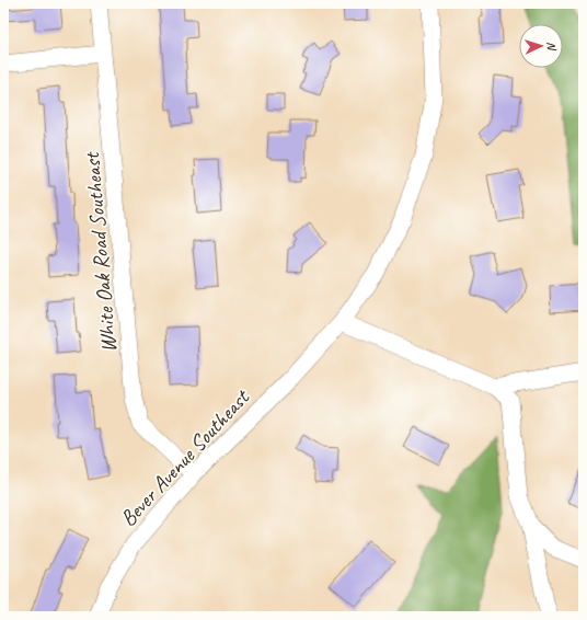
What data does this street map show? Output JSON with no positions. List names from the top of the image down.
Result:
{
  "streets": {
    "street": ["White Oak Road Southeast", "Bever Avenue Southeast"]
  },
  "crossings": [
    ["White Oak Road Southeast", "Bever Avenue Southeast"]
  ],
  "north": "right"
}
